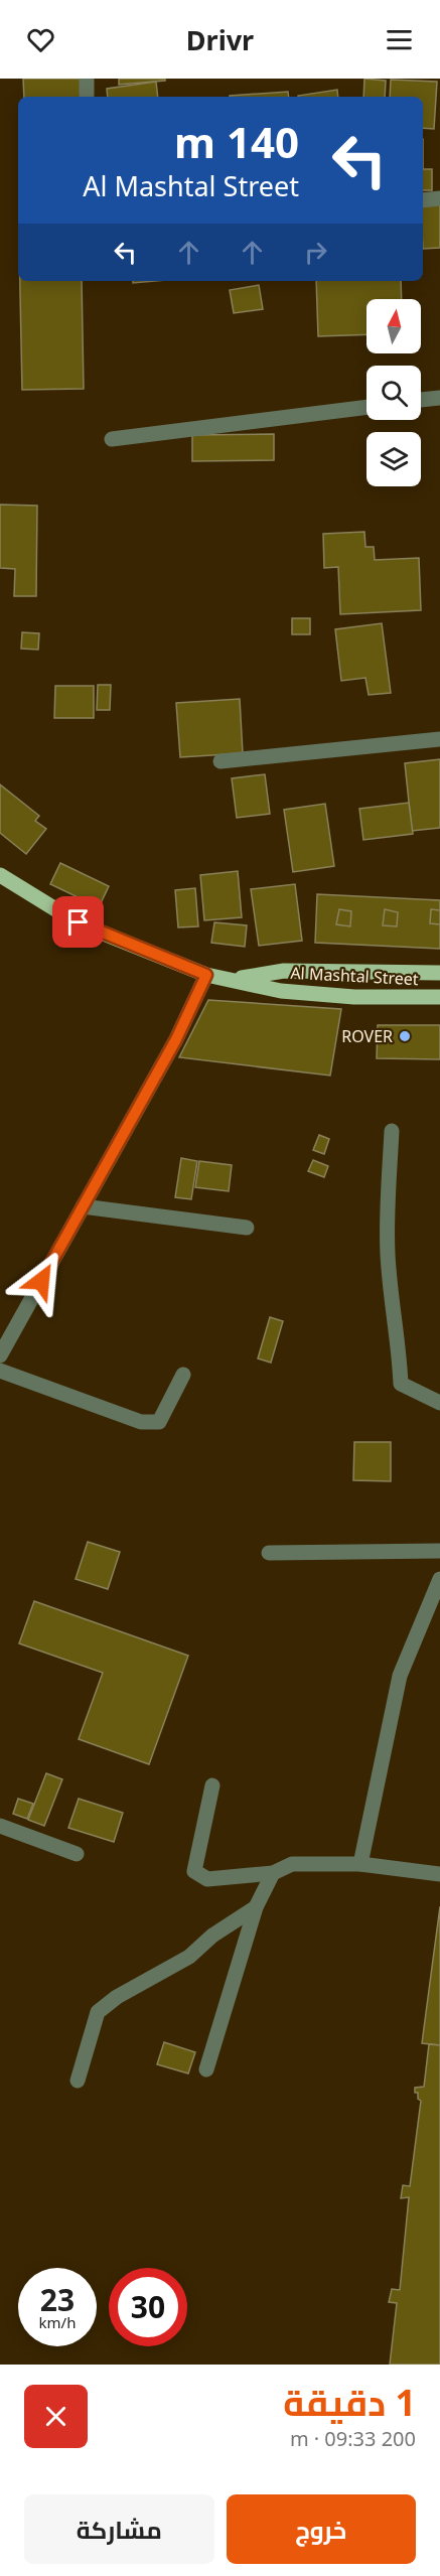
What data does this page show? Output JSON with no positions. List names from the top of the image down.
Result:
{
  "streets": {
    "main road": ["Al Mashtal Street"]
  },
  "places": ["ROVER"],
  "north": "top",
  "page": {
    "header": "Drivr",
    "turn": ["140 m", "Al Mashtal Street"],
    "speed": "23 km/h",
    "limit": "30",
    "heading": ["1 دقيقة", "200 m · 09:33"],
    "buttons": ["خروج", "مشاركة"]
  }
}
